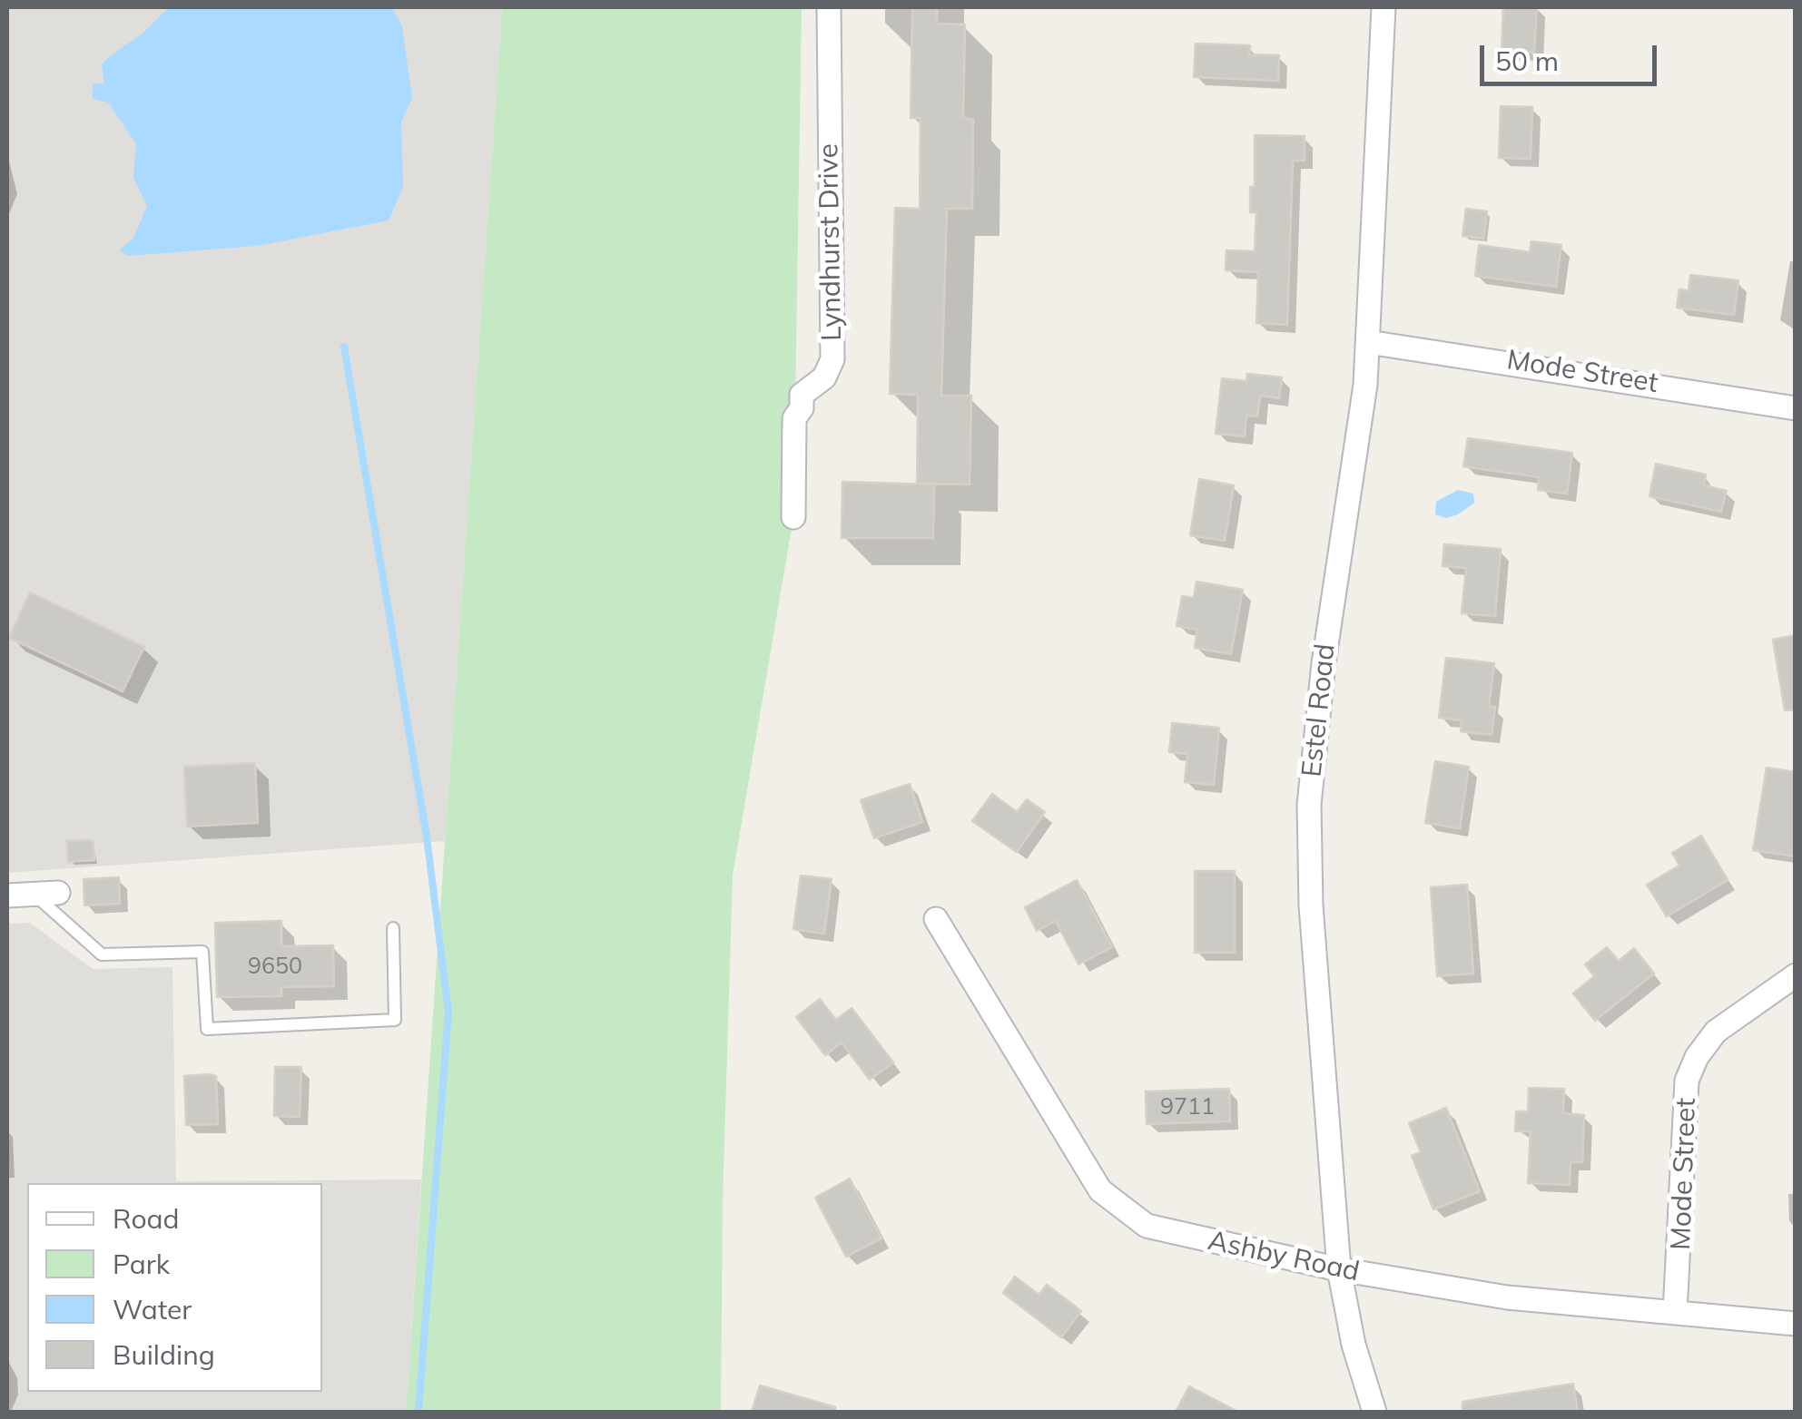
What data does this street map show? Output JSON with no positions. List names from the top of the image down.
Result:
{
  "streets": {
    "street": [
      "Lyndhurst Drive",
      "Mode Street",
      "Estel Road",
      "Ashby Road"
    ]
  },
  "crossings": [
    ["Mode Street", "Estel Road"],
    ["Mode Street", "Ashby Road"],
    ["Estel Road", "Ashby Road"]
  ],
  "house_numbers": ["9650", "9711"],
  "legend": [
    "Road",
    "Park",
    "Water",
    "Building"
  ],
  "scale_bar": "50 m"
}
